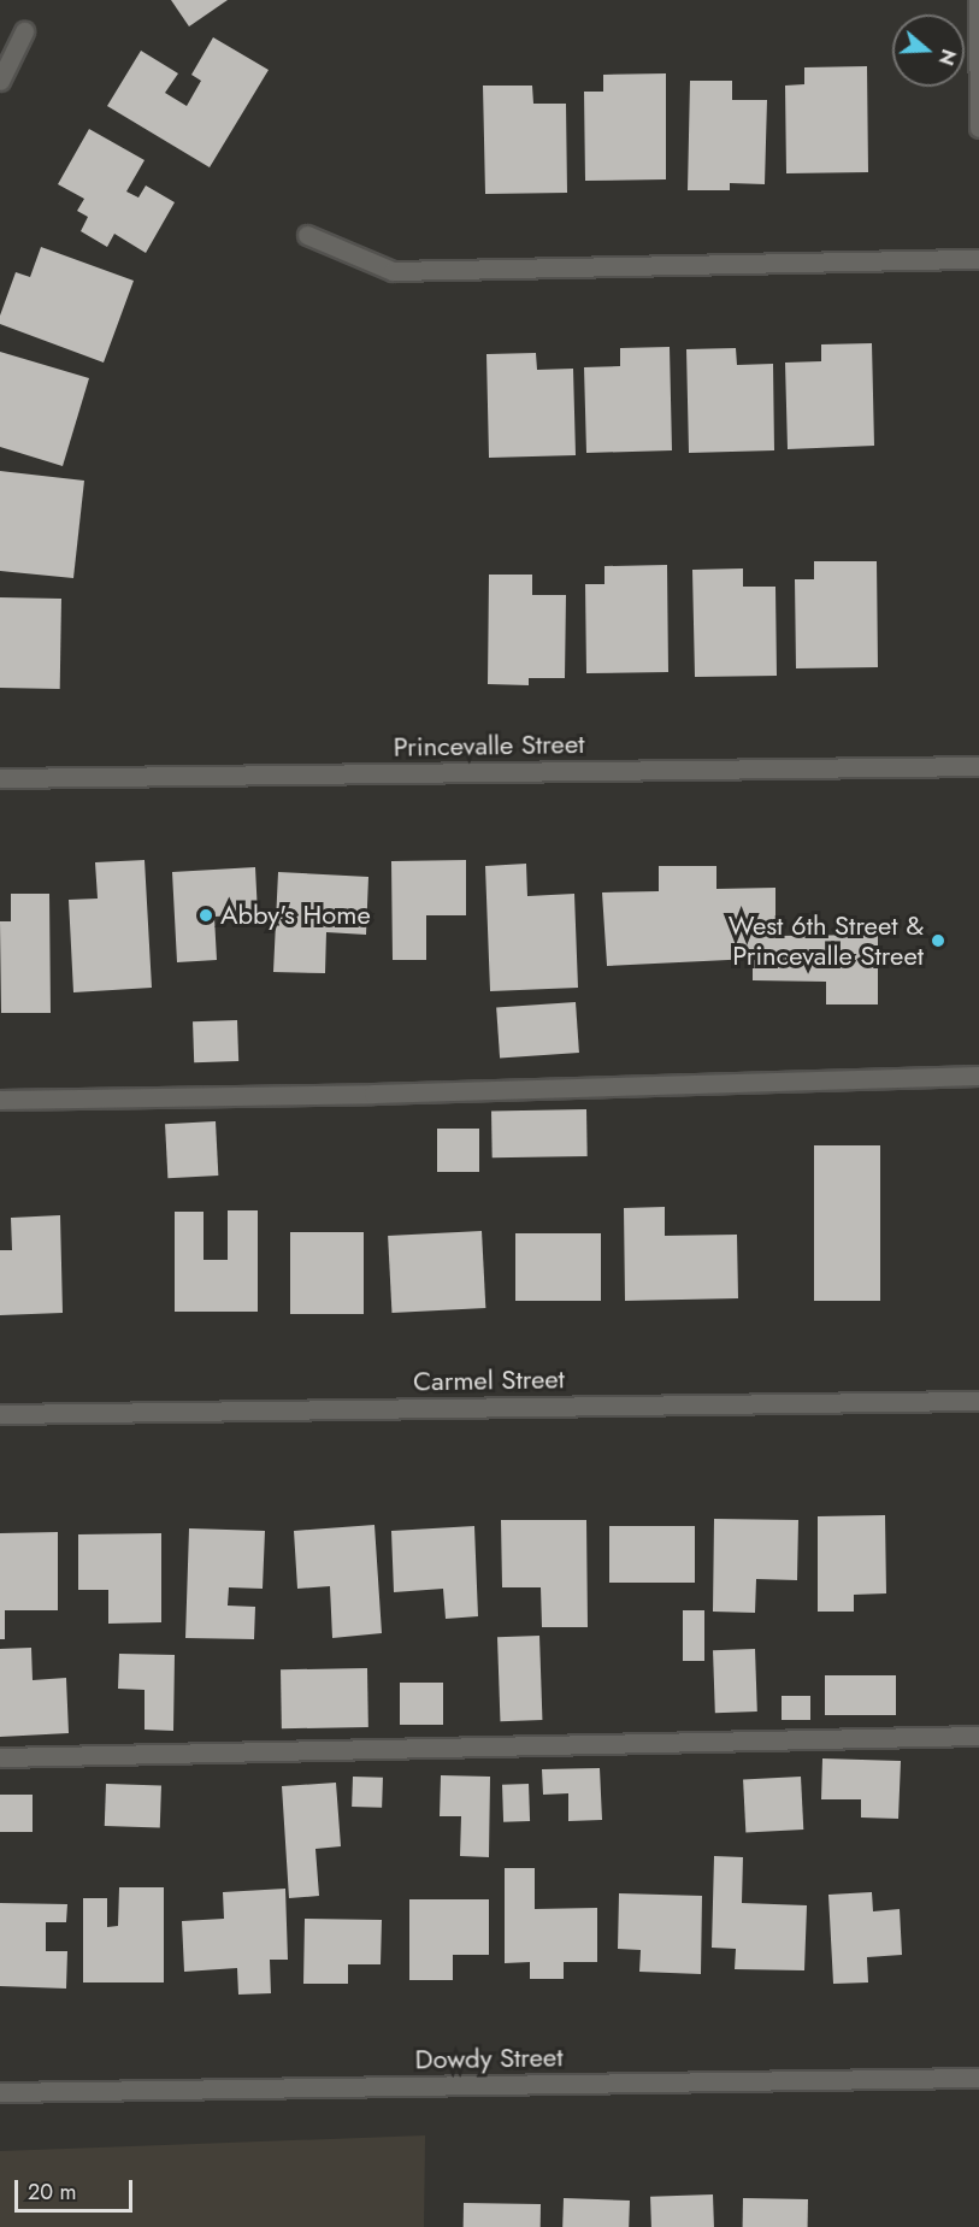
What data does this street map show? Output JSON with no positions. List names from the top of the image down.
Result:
{
  "streets": {
    "street": ["Princevalle Street", "Carmel Street", "Dowdy Street"]
  },
  "places": ["Abby's Home", "West 6th Street & Princevalle Street"],
  "scale_bar": "20 m",
  "north": "right"
}
